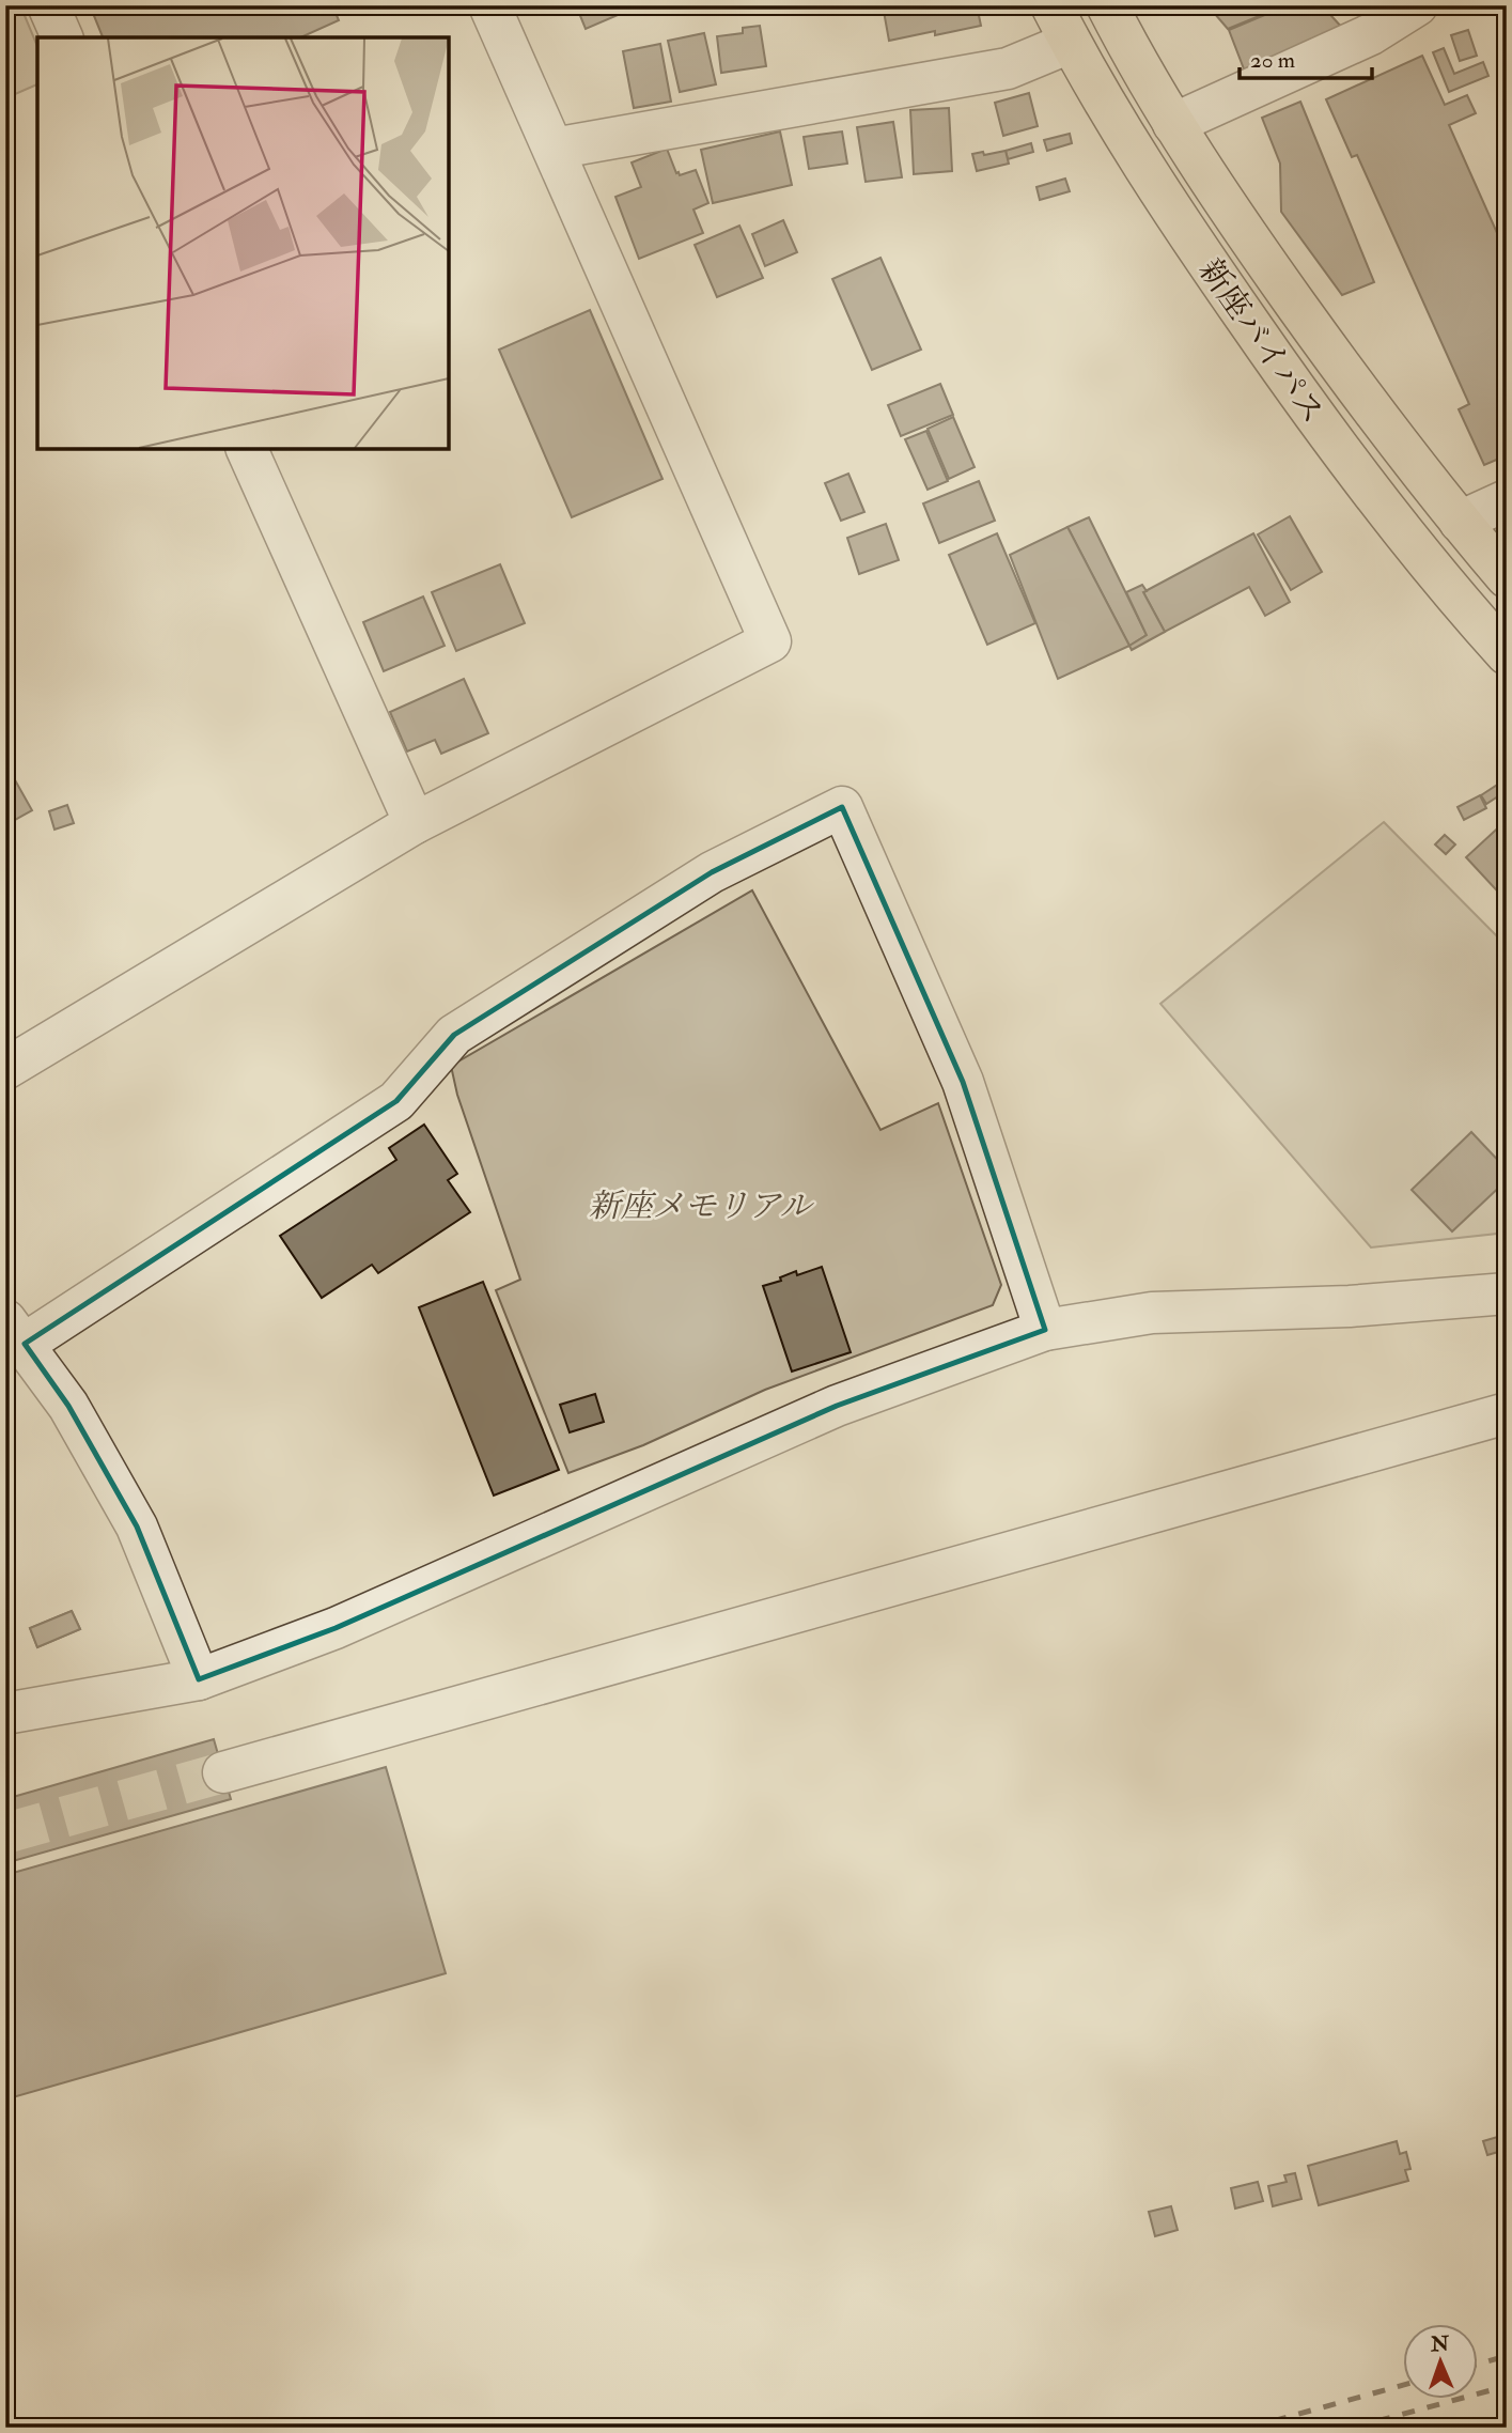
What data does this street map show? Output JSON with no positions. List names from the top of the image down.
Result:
{
  "streets": {
    "highway": ["新座バイパス"]
  },
  "parks": ["新座メモリアル"],
  "scale_bar": "20 m",
  "north": "top"
}
